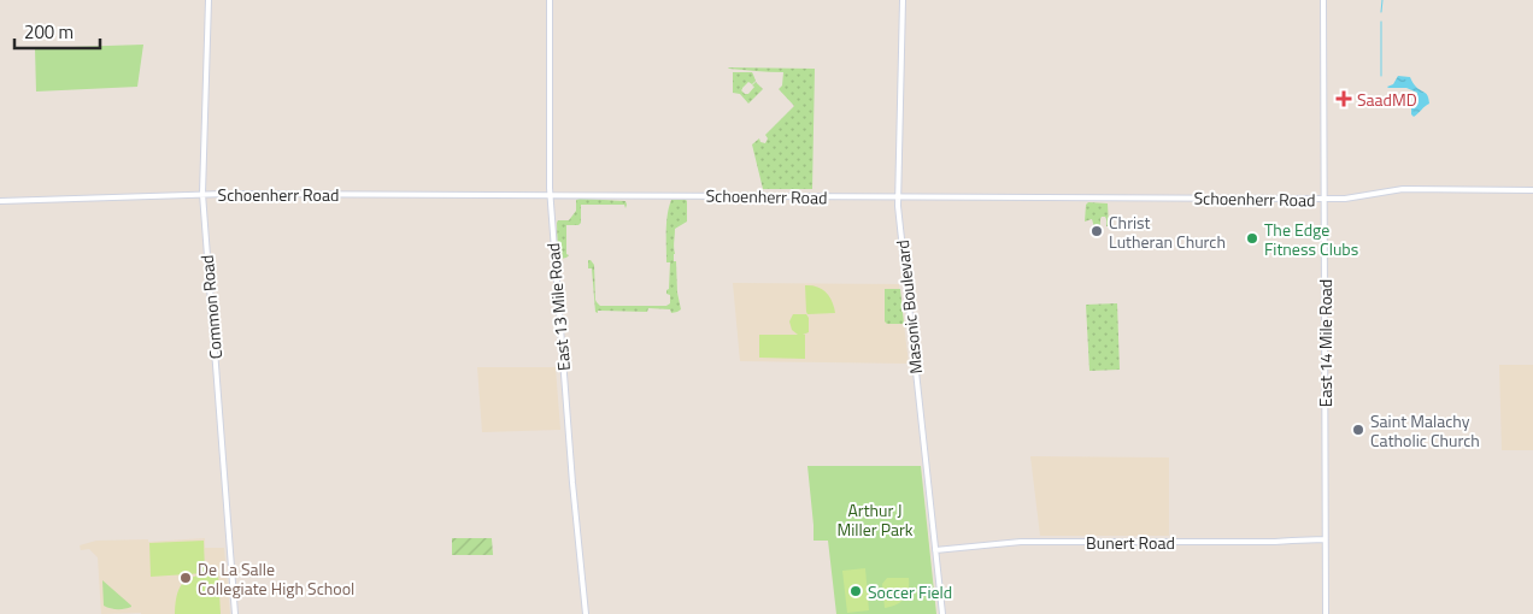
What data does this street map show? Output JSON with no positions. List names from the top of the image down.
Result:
{
  "streets": {
    "main road": [
      "Schoenherr Road",
      "Common Road",
      "East 13 Mile Road",
      "Masonic Boulevard",
      "East 14 Mile Road",
      "Bunert Road"
    ]
  },
  "crossings": [
    ["Schoenherr Road", "Common Road"],
    ["Schoenherr Road", "East 13 Mile Road"],
    ["Schoenherr Road", "Masonic Boulevard"],
    ["Schoenherr Road", "East 14 Mile Road"],
    ["Masonic Boulevard", "Bunert Road"],
    ["East 14 Mile Road", "Bunert Road"]
  ],
  "parks": ["Arthur J Miller Park"],
  "places": {
    "health": ["SaadMD"],
    "other": [
      "Christ Lutheran Church",
      "The Edge Fitness Clubs",
      "Saint Malachy Catholic Church",
      "De La Salle Collegiate High School",
      "Soccer Field"
    ]
  },
  "scale_bar": "200 m"
}
